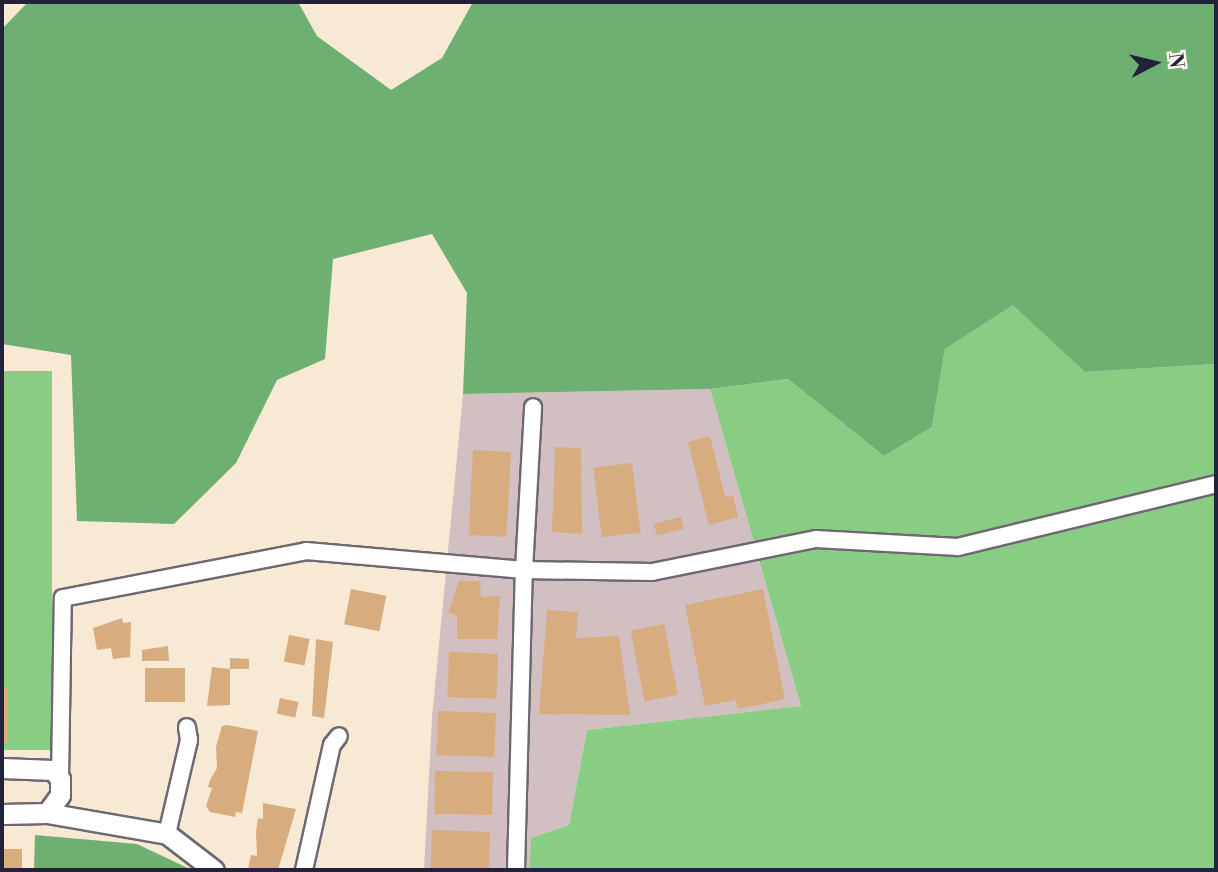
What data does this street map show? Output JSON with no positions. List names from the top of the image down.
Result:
{
  "north": "right"
}
